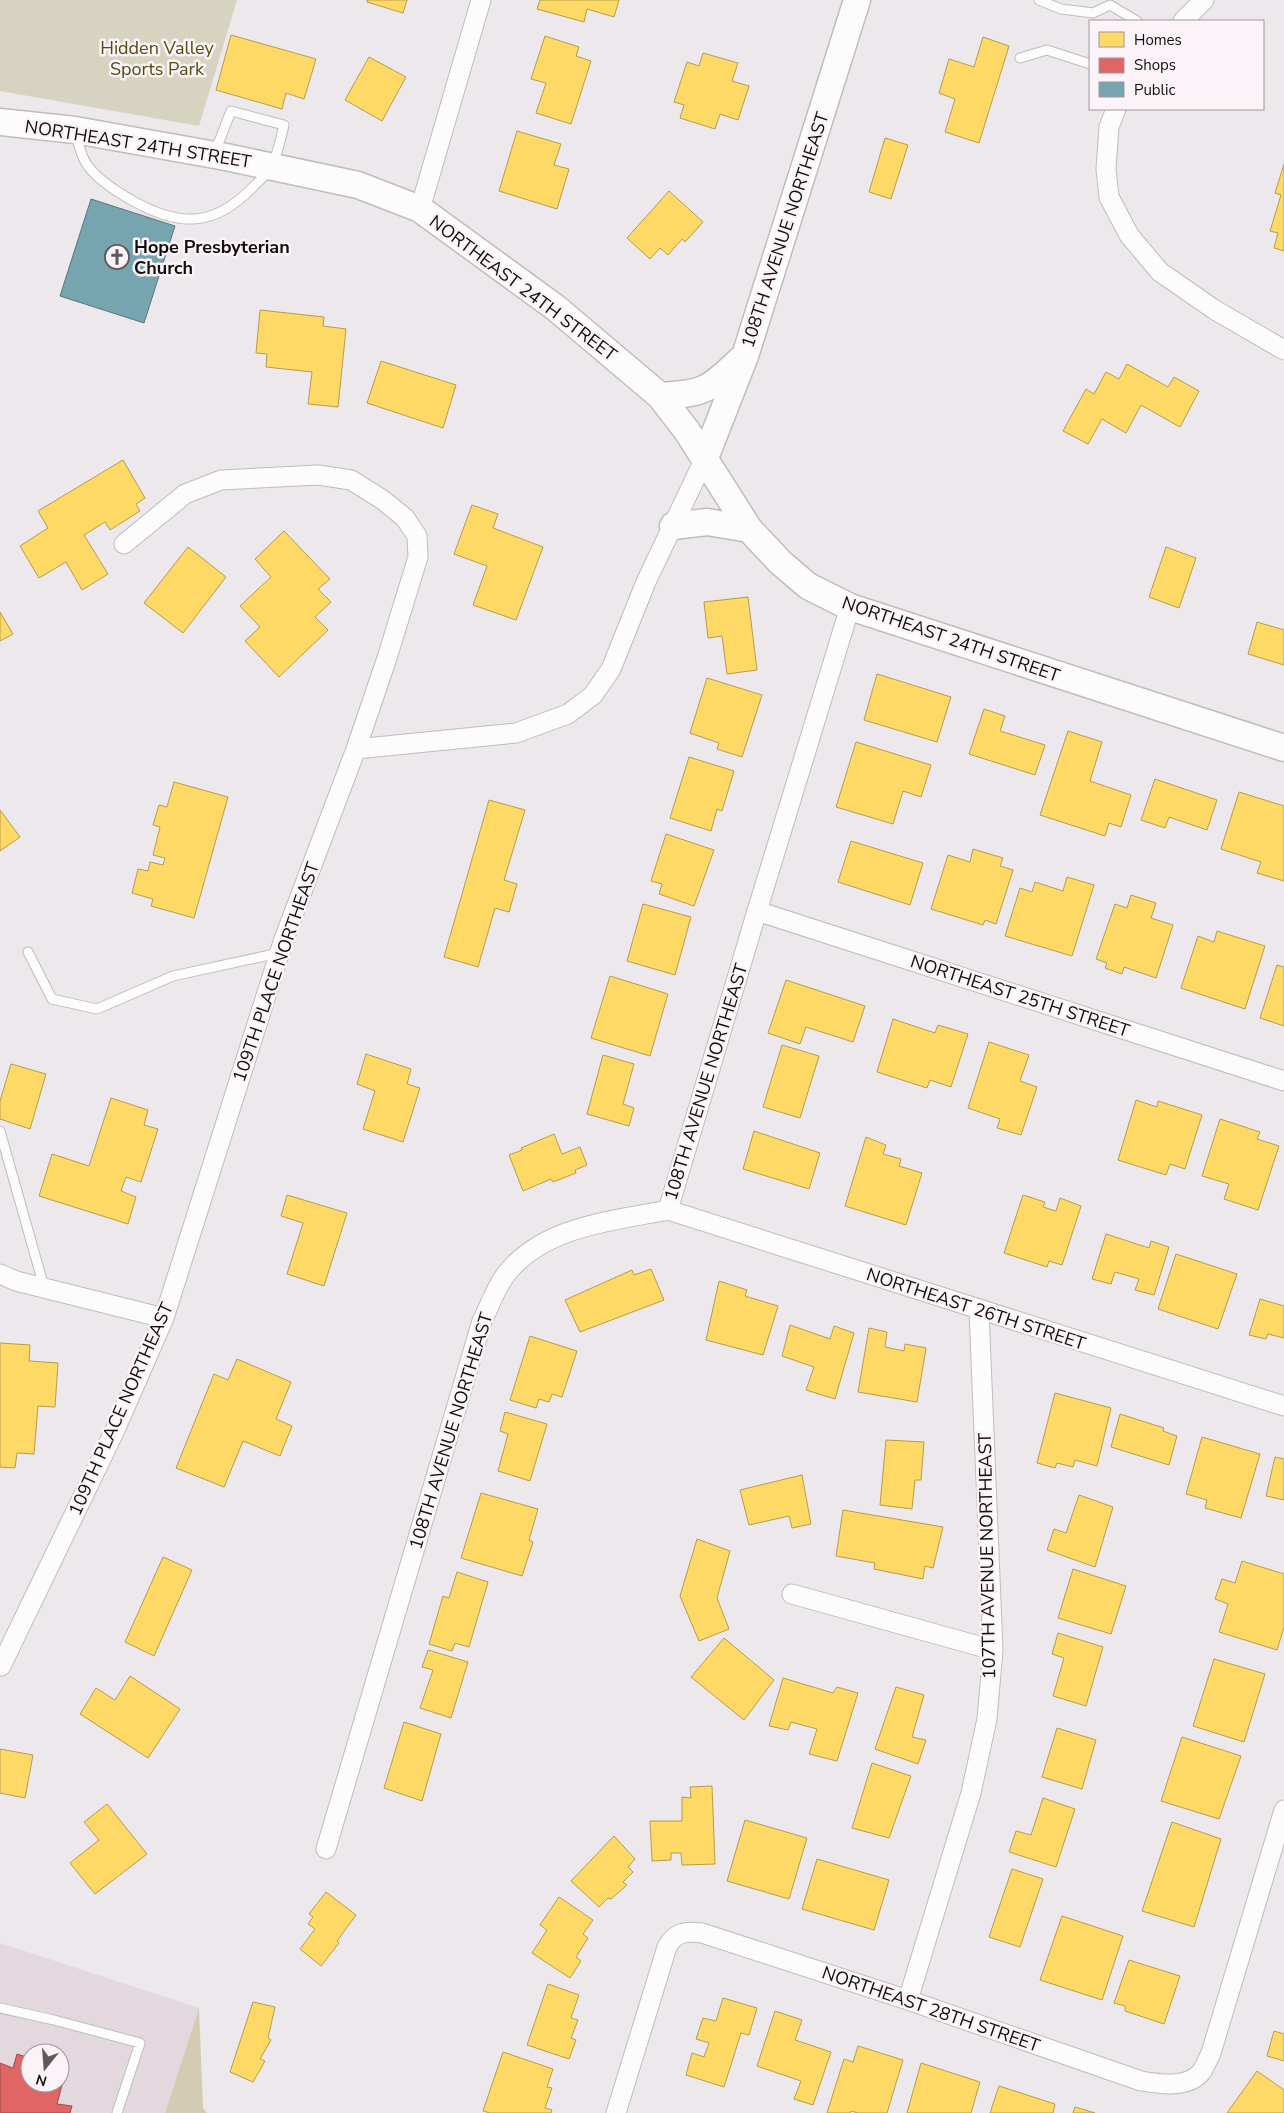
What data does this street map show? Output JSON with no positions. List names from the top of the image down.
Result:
{
  "streets": {
    "main road": ["NORTHEAST 24TH STREET", "108TH AVENUE NORTHEAST"],
    "street": [
      "109TH PLACE NORTHEAST",
      "NORTHEAST 25TH STREET",
      "NORTHEAST 26TH STREET",
      "107TH AVENUE NORTHEAST",
      "NORTHEAST 28TH STREET"
    ]
  },
  "crossings": [
    ["NORTHEAST 24TH STREET", "108TH AVENUE NORTHEAST"],
    ["108TH AVENUE NORTHEAST", "NORTHEAST 25TH STREET"],
    ["108TH AVENUE NORTHEAST", "NORTHEAST 26TH STREET"],
    ["NORTHEAST 26TH STREET", "107TH AVENUE NORTHEAST"],
    ["107TH AVENUE NORTHEAST", "NORTHEAST 28TH STREET"]
  ],
  "parks": ["Hidden Valley Sports Park"],
  "places": {
    "church": ["Hope Presbyterian Church"]
  },
  "legend": ["Homes", "Shops", "Public"],
  "north": "bottom"
}
